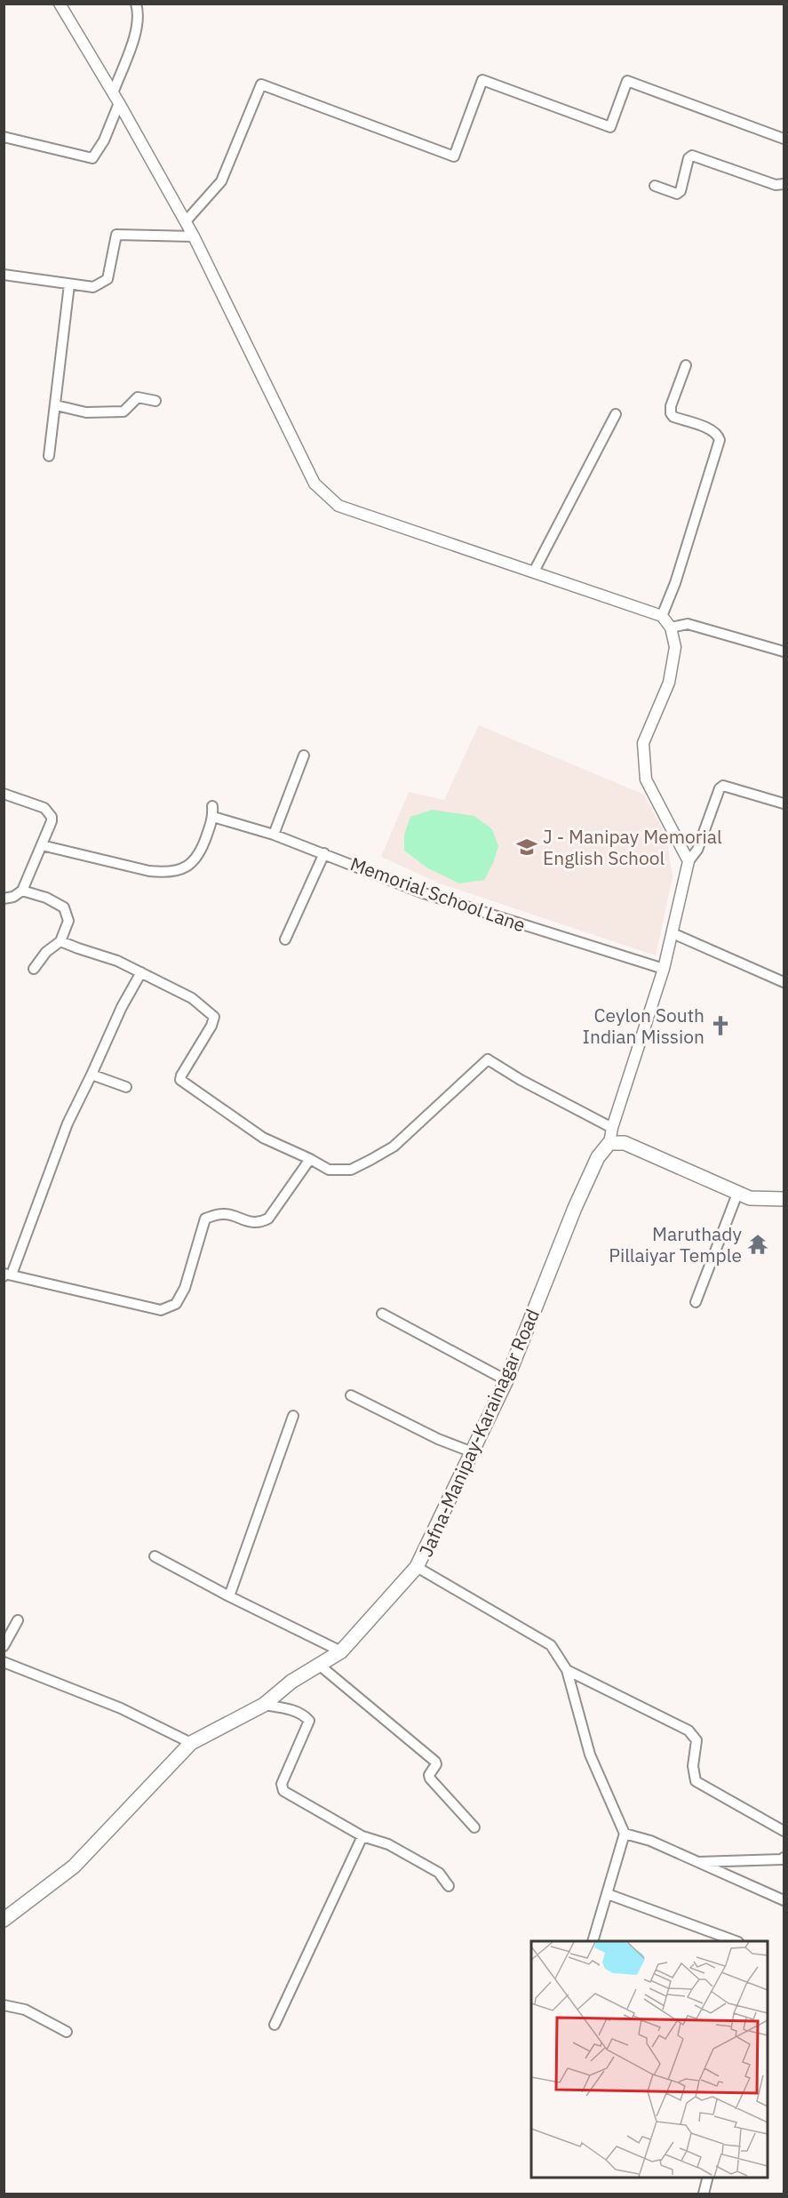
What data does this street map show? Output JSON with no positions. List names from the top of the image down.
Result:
{
  "streets": {
    "main road": ["Jafna-Manipay-Karainagar Road"],
    "street": ["Memorial School Lane"]
  },
  "places": {
    "school or university": ["J - Manipay Memorial English School"],
    "church": ["Ceylon South Indian Mission"],
    "temple": ["Maruthady Pillaiyar Temple"]
  }
}
